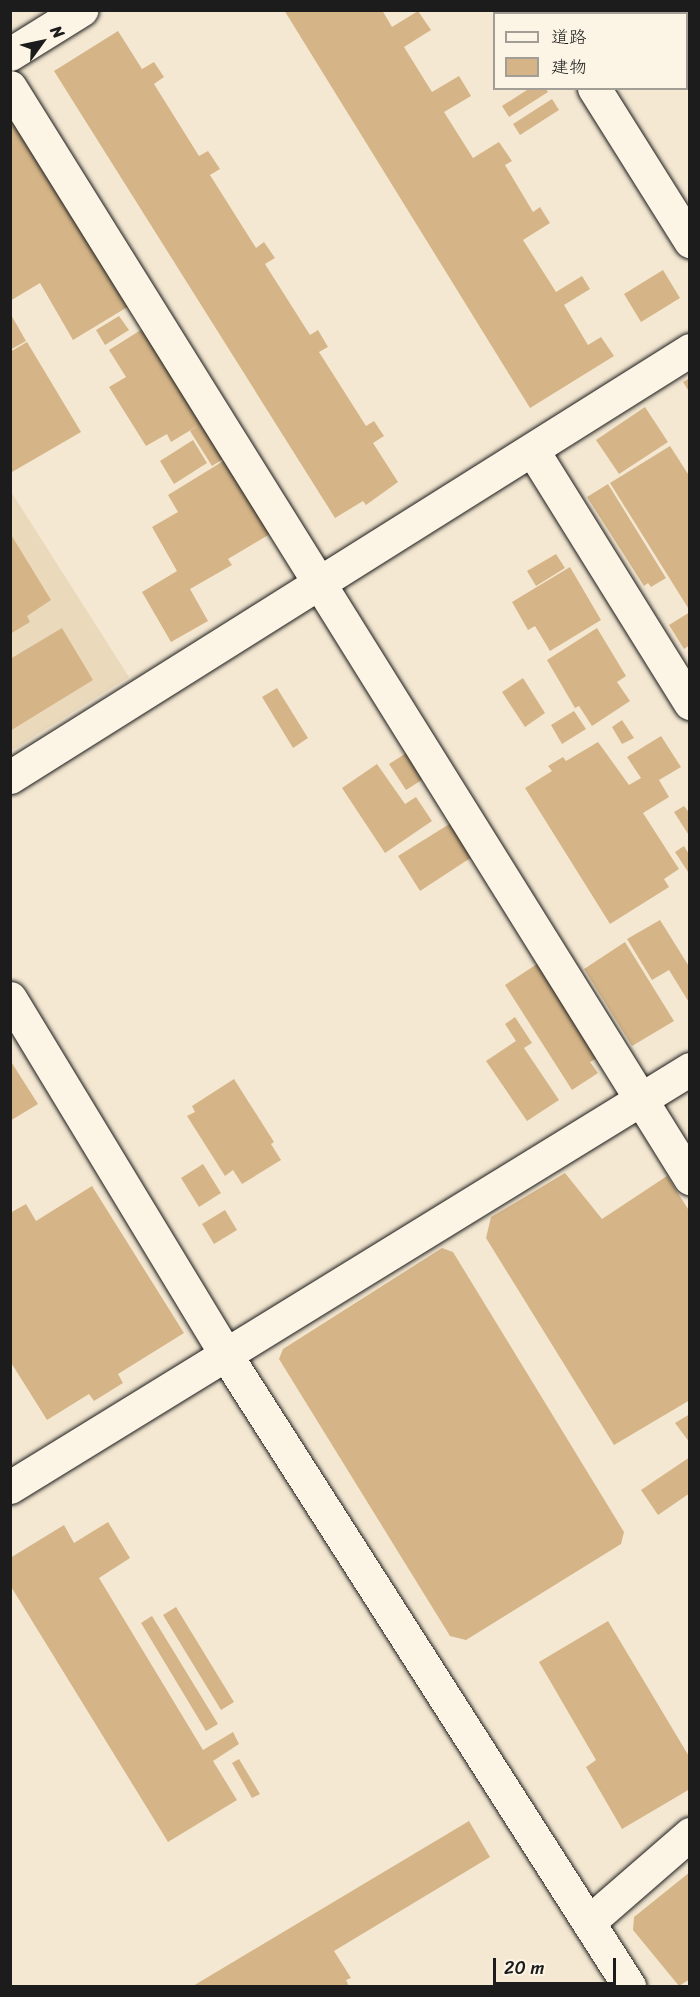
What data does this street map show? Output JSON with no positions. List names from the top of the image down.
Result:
{
  "legend": ["道路", "建物"],
  "scale_bar": "20 m",
  "north": "top right"
}
